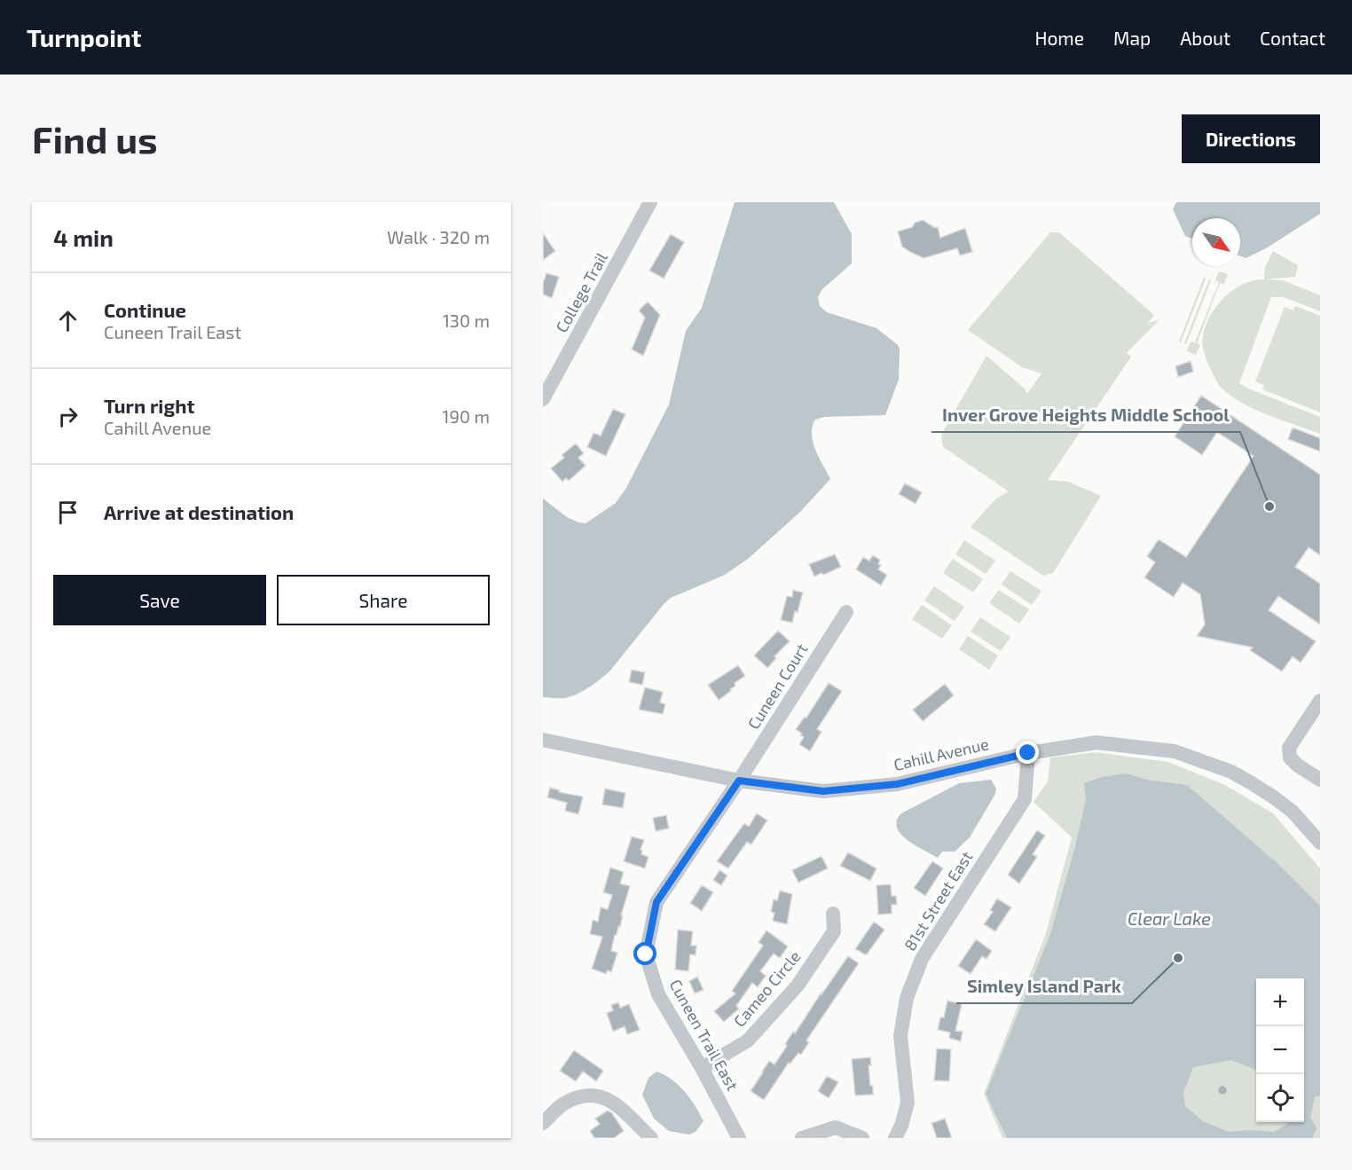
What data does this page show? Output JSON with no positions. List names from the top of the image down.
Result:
{
  "streets": {
    "street": [
      "College Trail",
      "Cuneen Court",
      "Cahill Avenue",
      "81st Street East",
      "Cameo Circle",
      "Cuneen Trail East"
    ]
  },
  "crossings": [
    ["Cuneen Court", "Cahill Avenue"],
    ["Cuneen Court", "Cuneen Trail East"],
    ["Cahill Avenue", "81st Street East"],
    ["Cahill Avenue", "Cuneen Trail East"],
    ["Cameo Circle", "Cuneen Trail East"]
  ],
  "water": ["Clear Lake"],
  "places": ["Inver Grove Heights Middle School", "Simley Island Park"],
  "north": "bottom right",
  "page": {
    "header": "Turnpoint",
    "nav": [
      "Home",
      "Map",
      "About",
      "Contact"
    ],
    "buttons": [
      "Directions",
      ["Save", "Share"]
    ],
    "title": "Find us",
    "heading": ["4 min", "Walk · 320 m"],
    "list": [
      ["Continue", "Cuneen Trail East", "130 m"],
      ["Turn right", "Cahill Avenue", "190 m"],
      "Arrive at destination"
    ],
    "map_buttons": ["+", "−"]
  }
}
